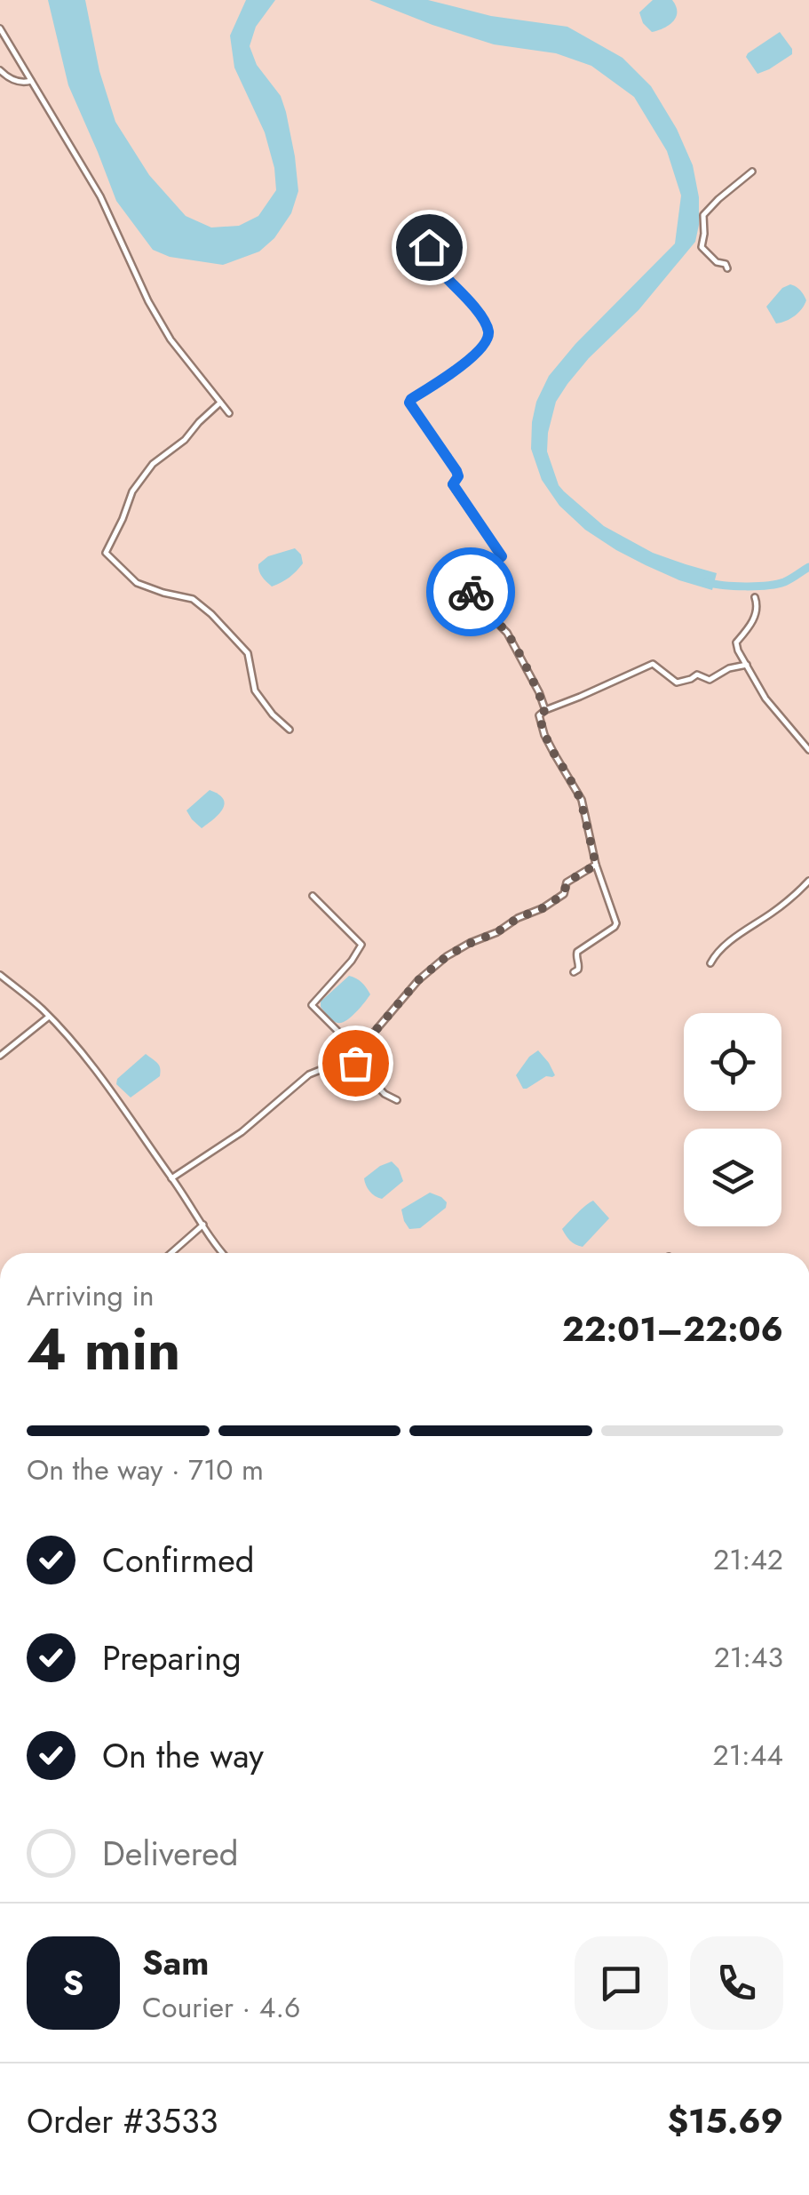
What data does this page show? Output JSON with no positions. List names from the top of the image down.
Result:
{
  "page": {
    "heading": ["4 min", "Arriving in", "22:01–22:06"],
    "panel": [
      "Sam",
      "Courier · 4.6",
      "Order #3533",
      "$15.69"
    ],
    "bar": "On the way · 710 m",
    "list": [
      ["Confirmed", "21:42"],
      ["Preparing", "21:43"],
      ["On the way", "21:44"],
      "Delivered"
    ],
    "round": "S"
  }
}
